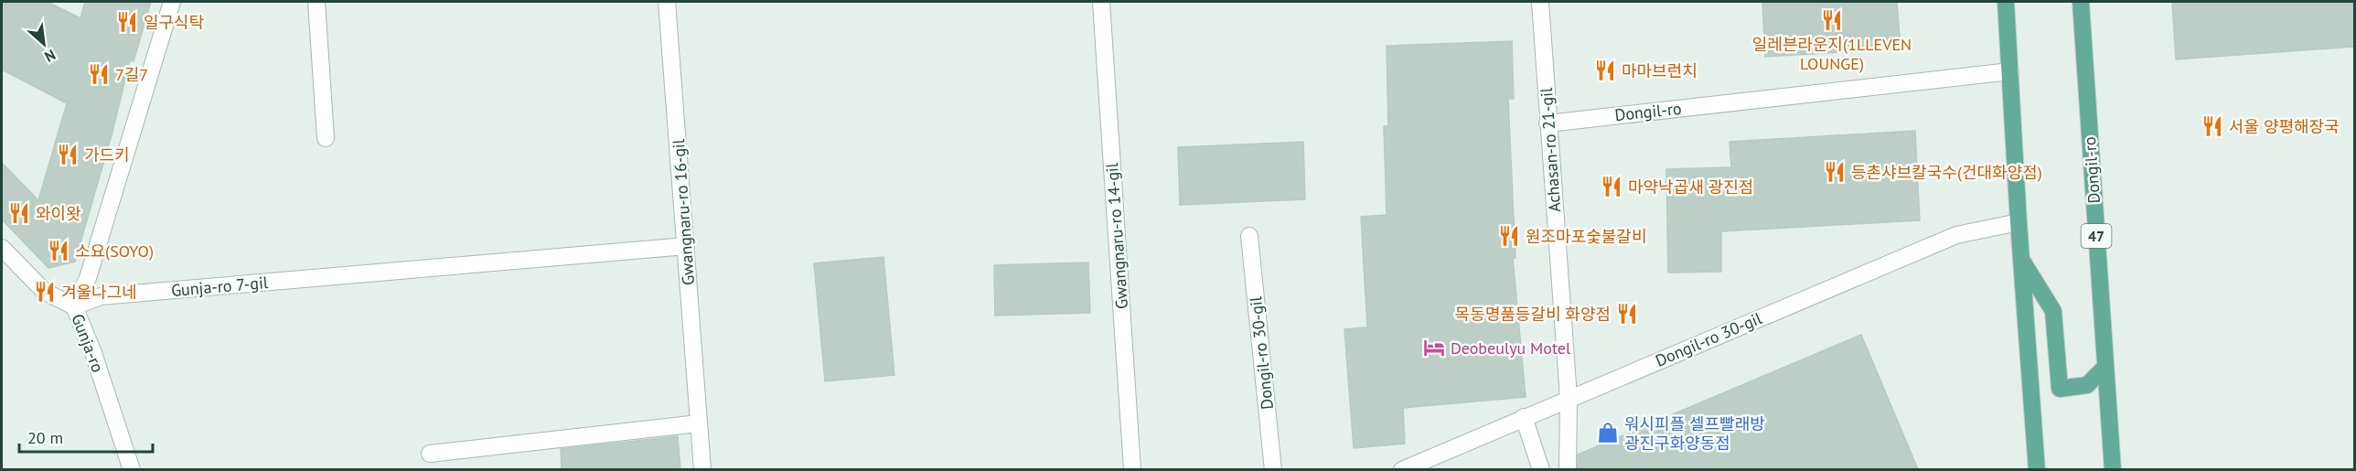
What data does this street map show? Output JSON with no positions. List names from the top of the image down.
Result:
{
  "streets": {
    "main road": ["Dongil-ro", "47"],
    "street": [
      "Achasan-ro 21-gil",
      "Gwangnaru-ro 16-gil",
      "Gwangnaru-ro 14-gil",
      "Gunja-ro 7-gil",
      "Dongil-ro 30-gil",
      "Gunja-ro"
    ]
  },
  "crossings": [
    ["Dongil-ro", "Achasan-ro 21-gil"],
    ["Achasan-ro 21-gil", "Dongil-ro 30-gil"],
    ["Gwangnaru-ro 16-gil", "Gunja-ro 7-gil"],
    ["Gunja-ro 7-gil", "Gunja-ro"]
  ],
  "places": {
    "restaurant": [
      "일레븐라운지(1LLEVEN LOUNGE)",
      "일구식탁",
      "마마브런치",
      "7길7",
      "서울 양평해장국",
      "가드키",
      "등촌샤브칼국수(건대화양점)",
      "마약낙곱새 광진점",
      "와이왓",
      "원조마포숯불갈비",
      "소요(SOYO)",
      "겨울나그네",
      "목동명품등갈비 화양점"
    ],
    "hotel": ["Deobeulyu Motel"],
    "shop": ["워시피플 셀프빨래방 광진구화양동점"]
  },
  "scale_bar": "20 m",
  "north": "bottom right"
}
